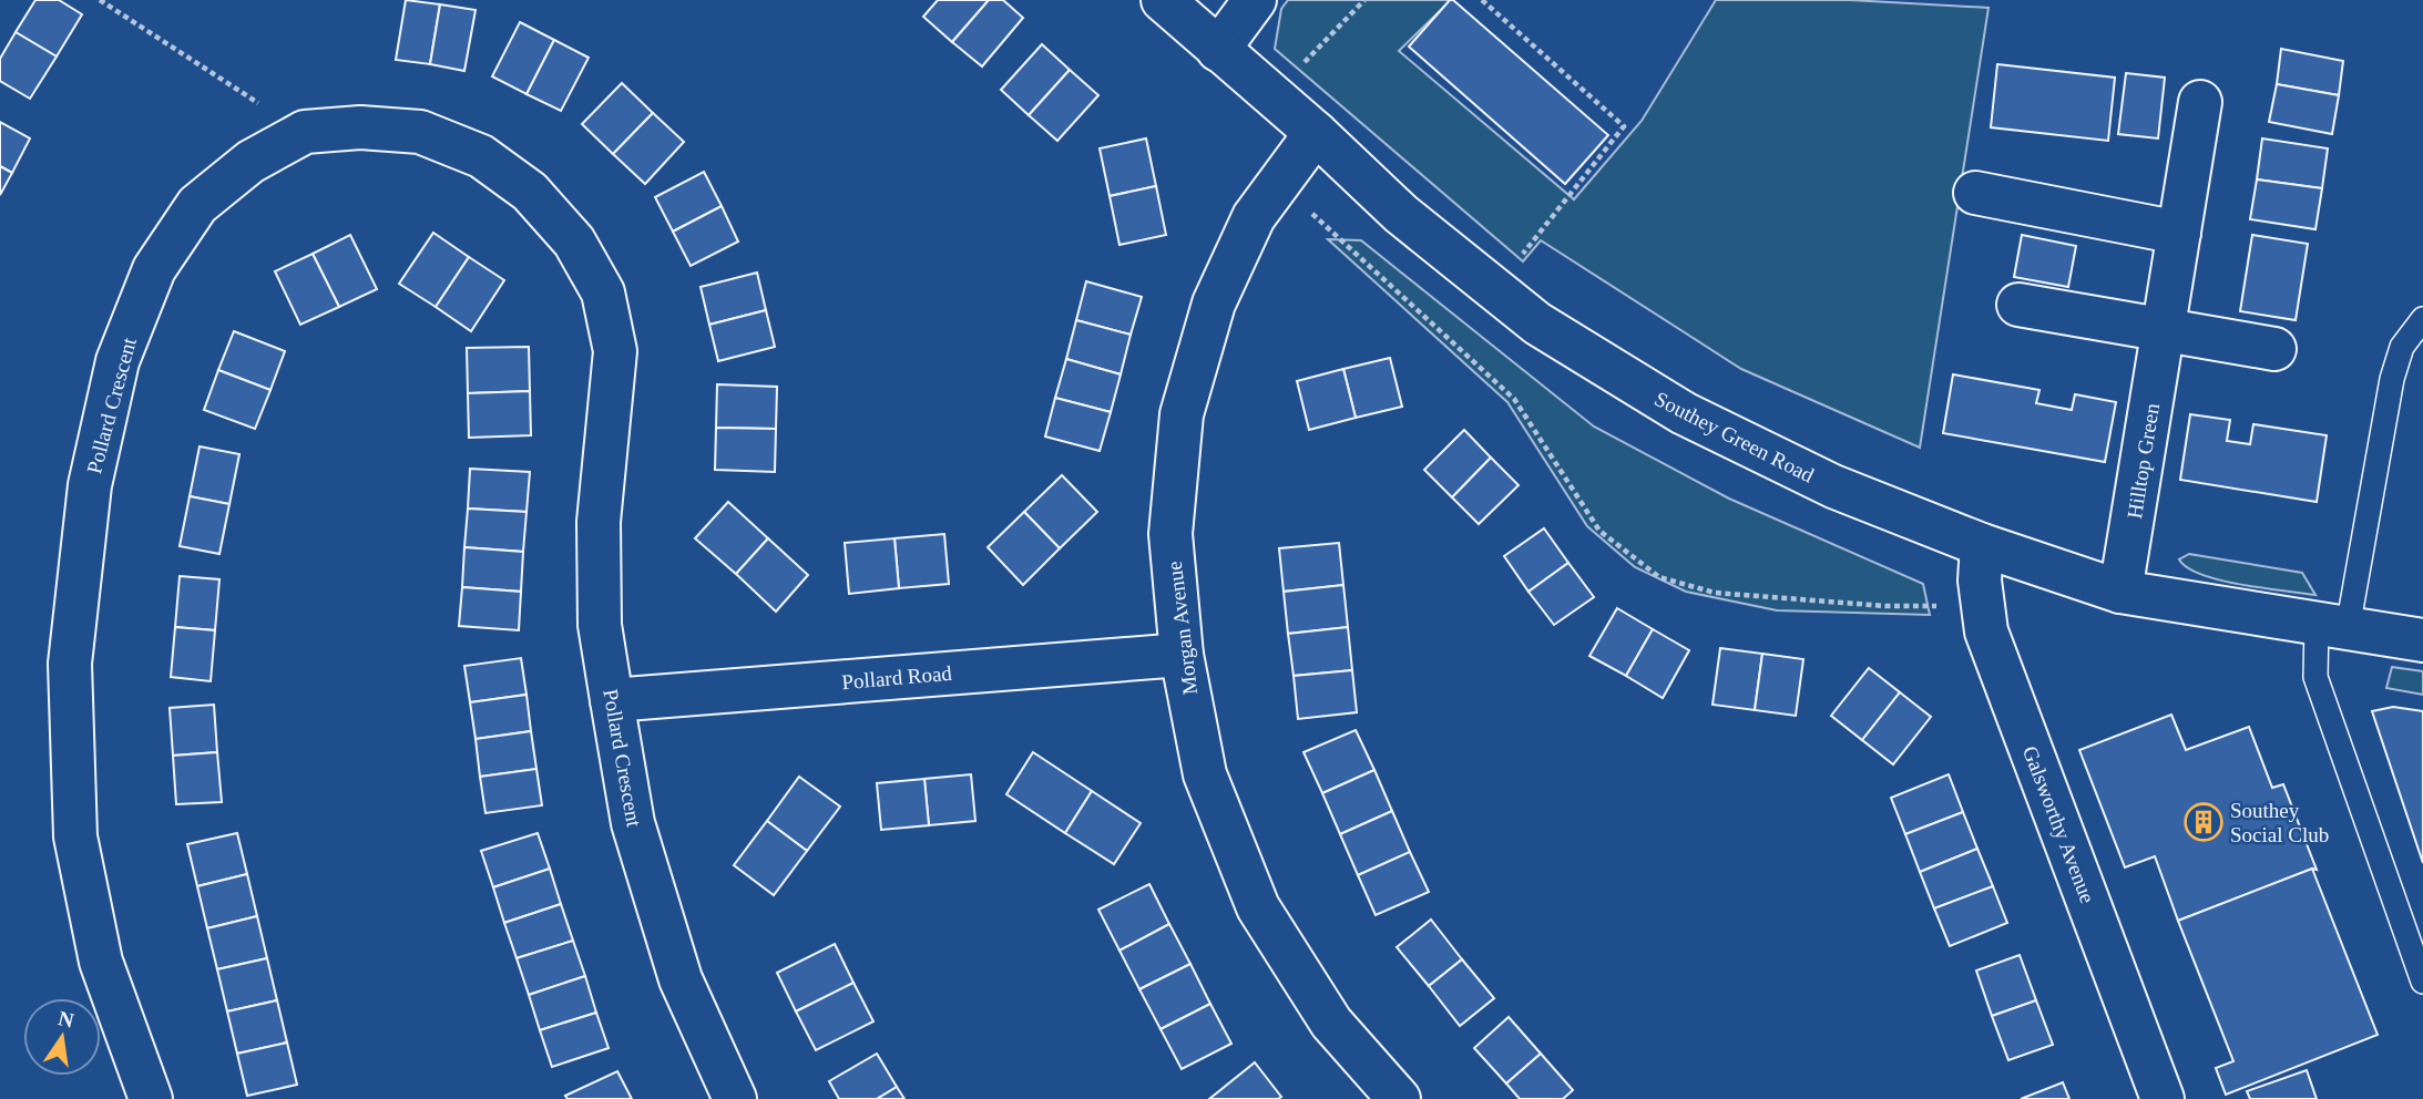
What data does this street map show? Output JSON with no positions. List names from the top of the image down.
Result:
{
  "streets": {
    "street": [
      "Pollard Crescent",
      "Southey Green Road",
      "Hilltop Green",
      "Morgan Avenue",
      "Pollard Road",
      "Galsworthy Avenue"
    ]
  },
  "crossings": [
    ["Pollard Crescent", "Pollard Road"],
    ["Southey Green Road", "Hilltop Green"],
    ["Southey Green Road", "Morgan Avenue"],
    ["Southey Green Road", "Galsworthy Avenue"],
    ["Morgan Avenue", "Pollard Road"]
  ],
  "places": {
    "building": ["Southey Social Club"]
  },
  "north": "top"
}
